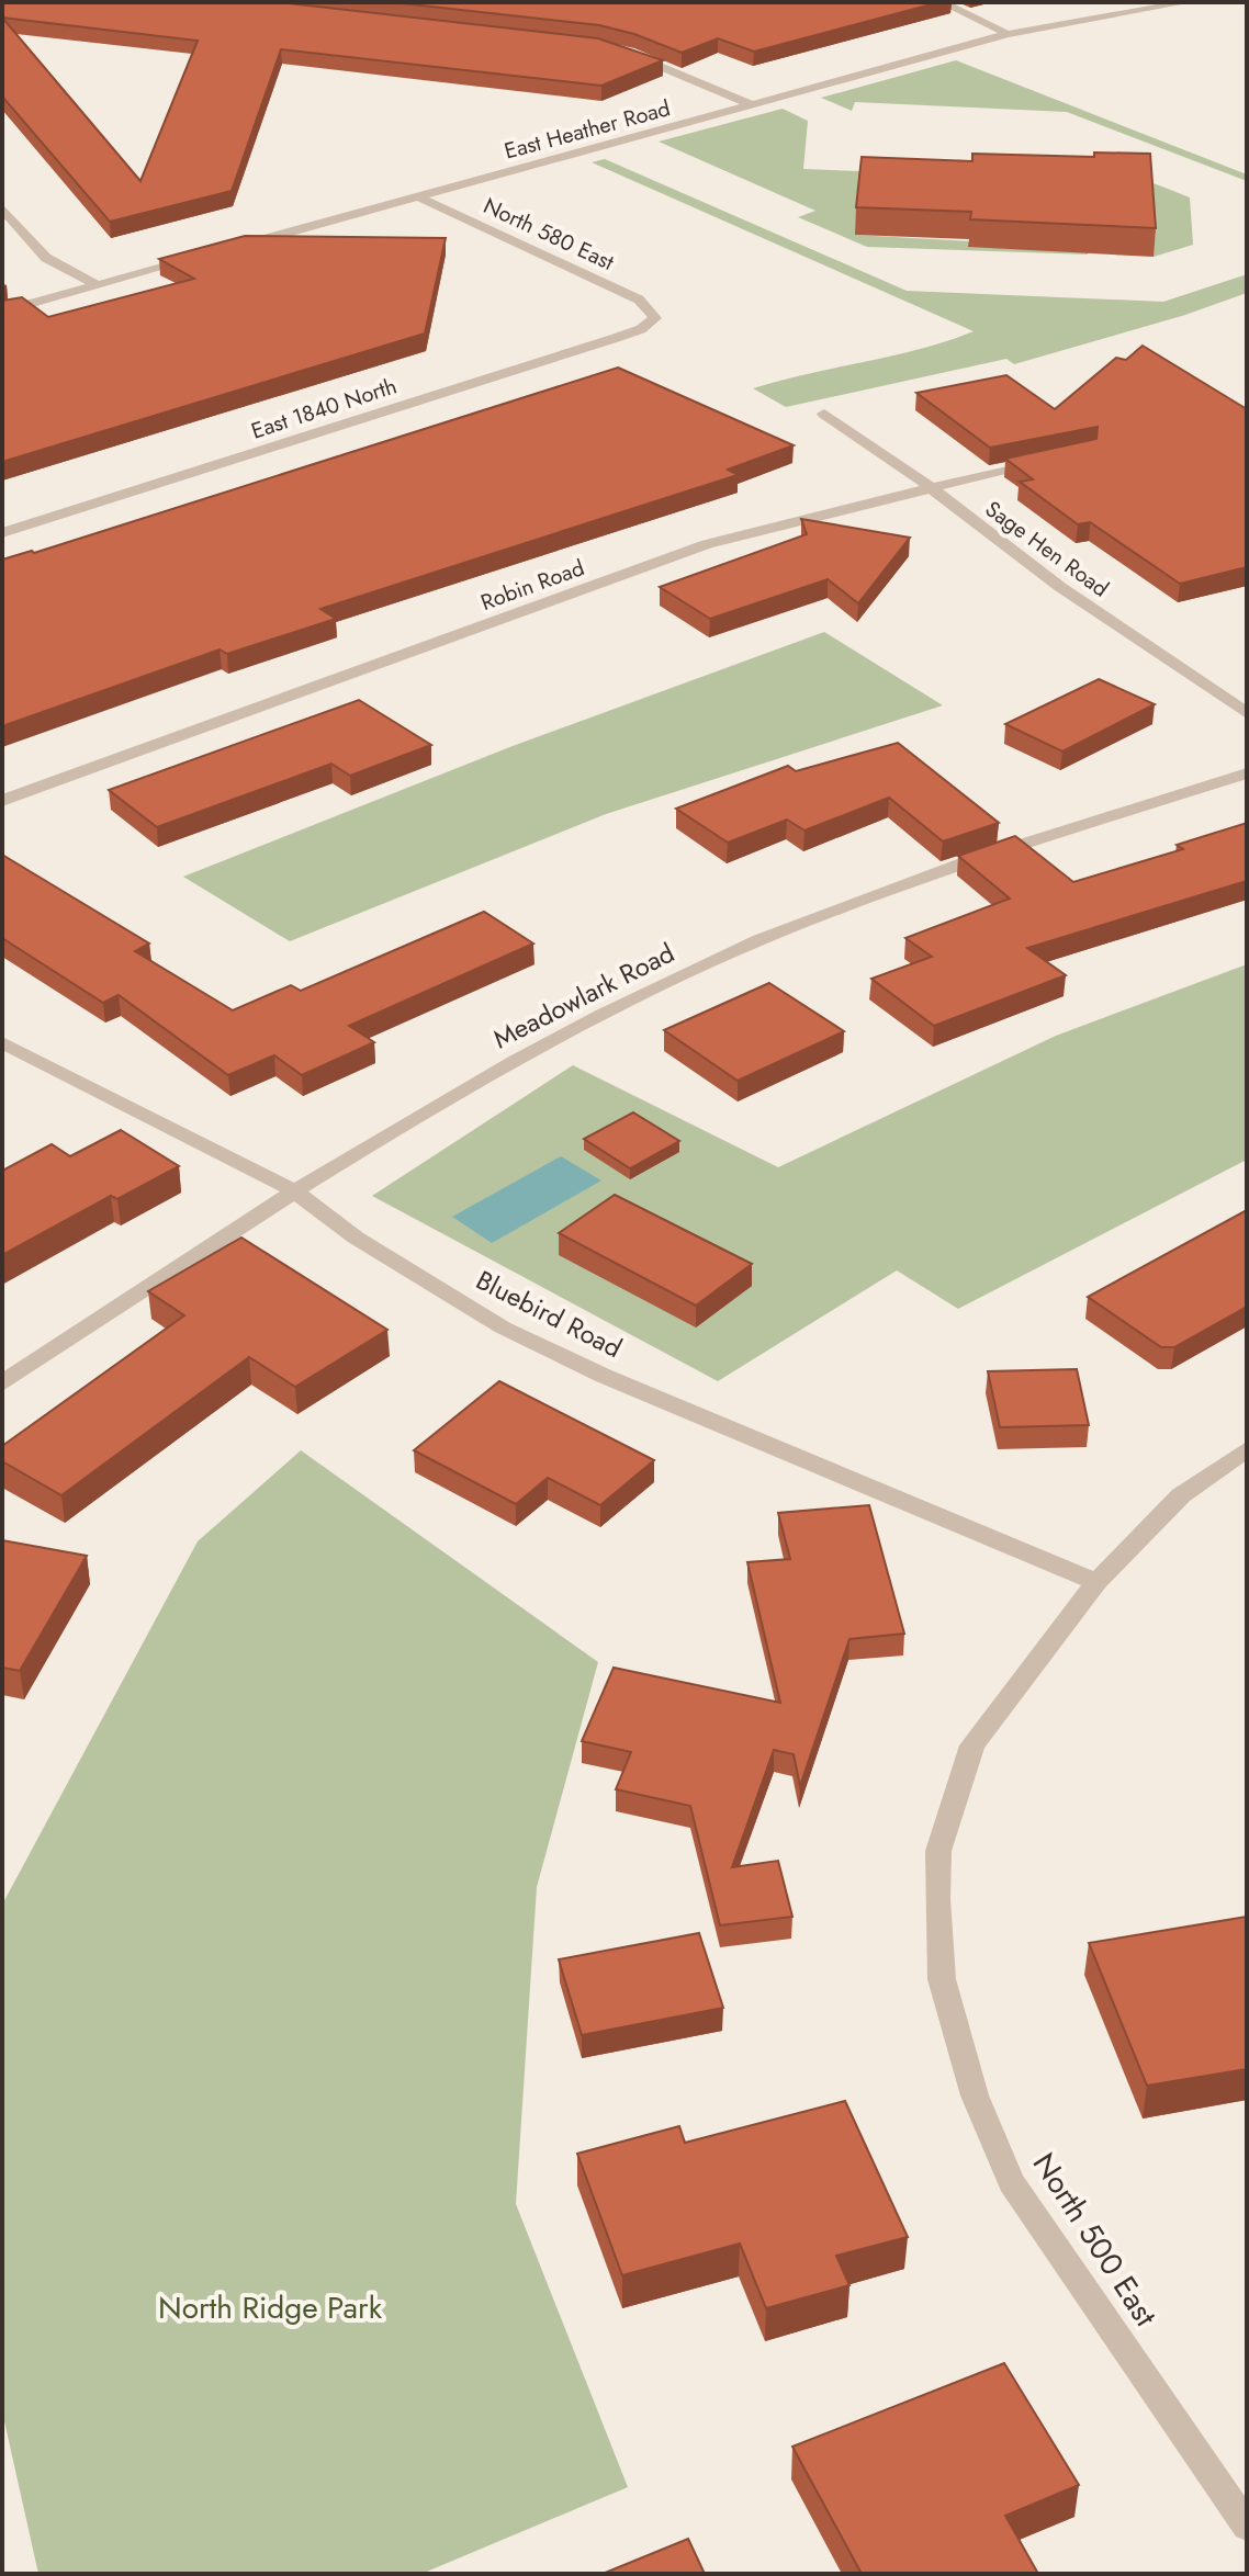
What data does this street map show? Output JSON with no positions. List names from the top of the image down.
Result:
{
  "streets": {
    "street": [
      "East Heather Road",
      "North 580 East",
      "East 1840 North",
      "Sage Hen Road",
      "Robin Road",
      "Meadowlark Road",
      "Bluebird Road",
      "North 500 East"
    ]
  },
  "crossings": [
    ["East Heather Road", "North 580 East"],
    ["North 580 East", "East 1840 North"],
    ["Sage Hen Road", "Robin Road"],
    ["Meadowlark Road", "Bluebird Road"],
    ["Bluebird Road", "North 500 East"]
  ],
  "parks": ["North Ridge Park"]
}
